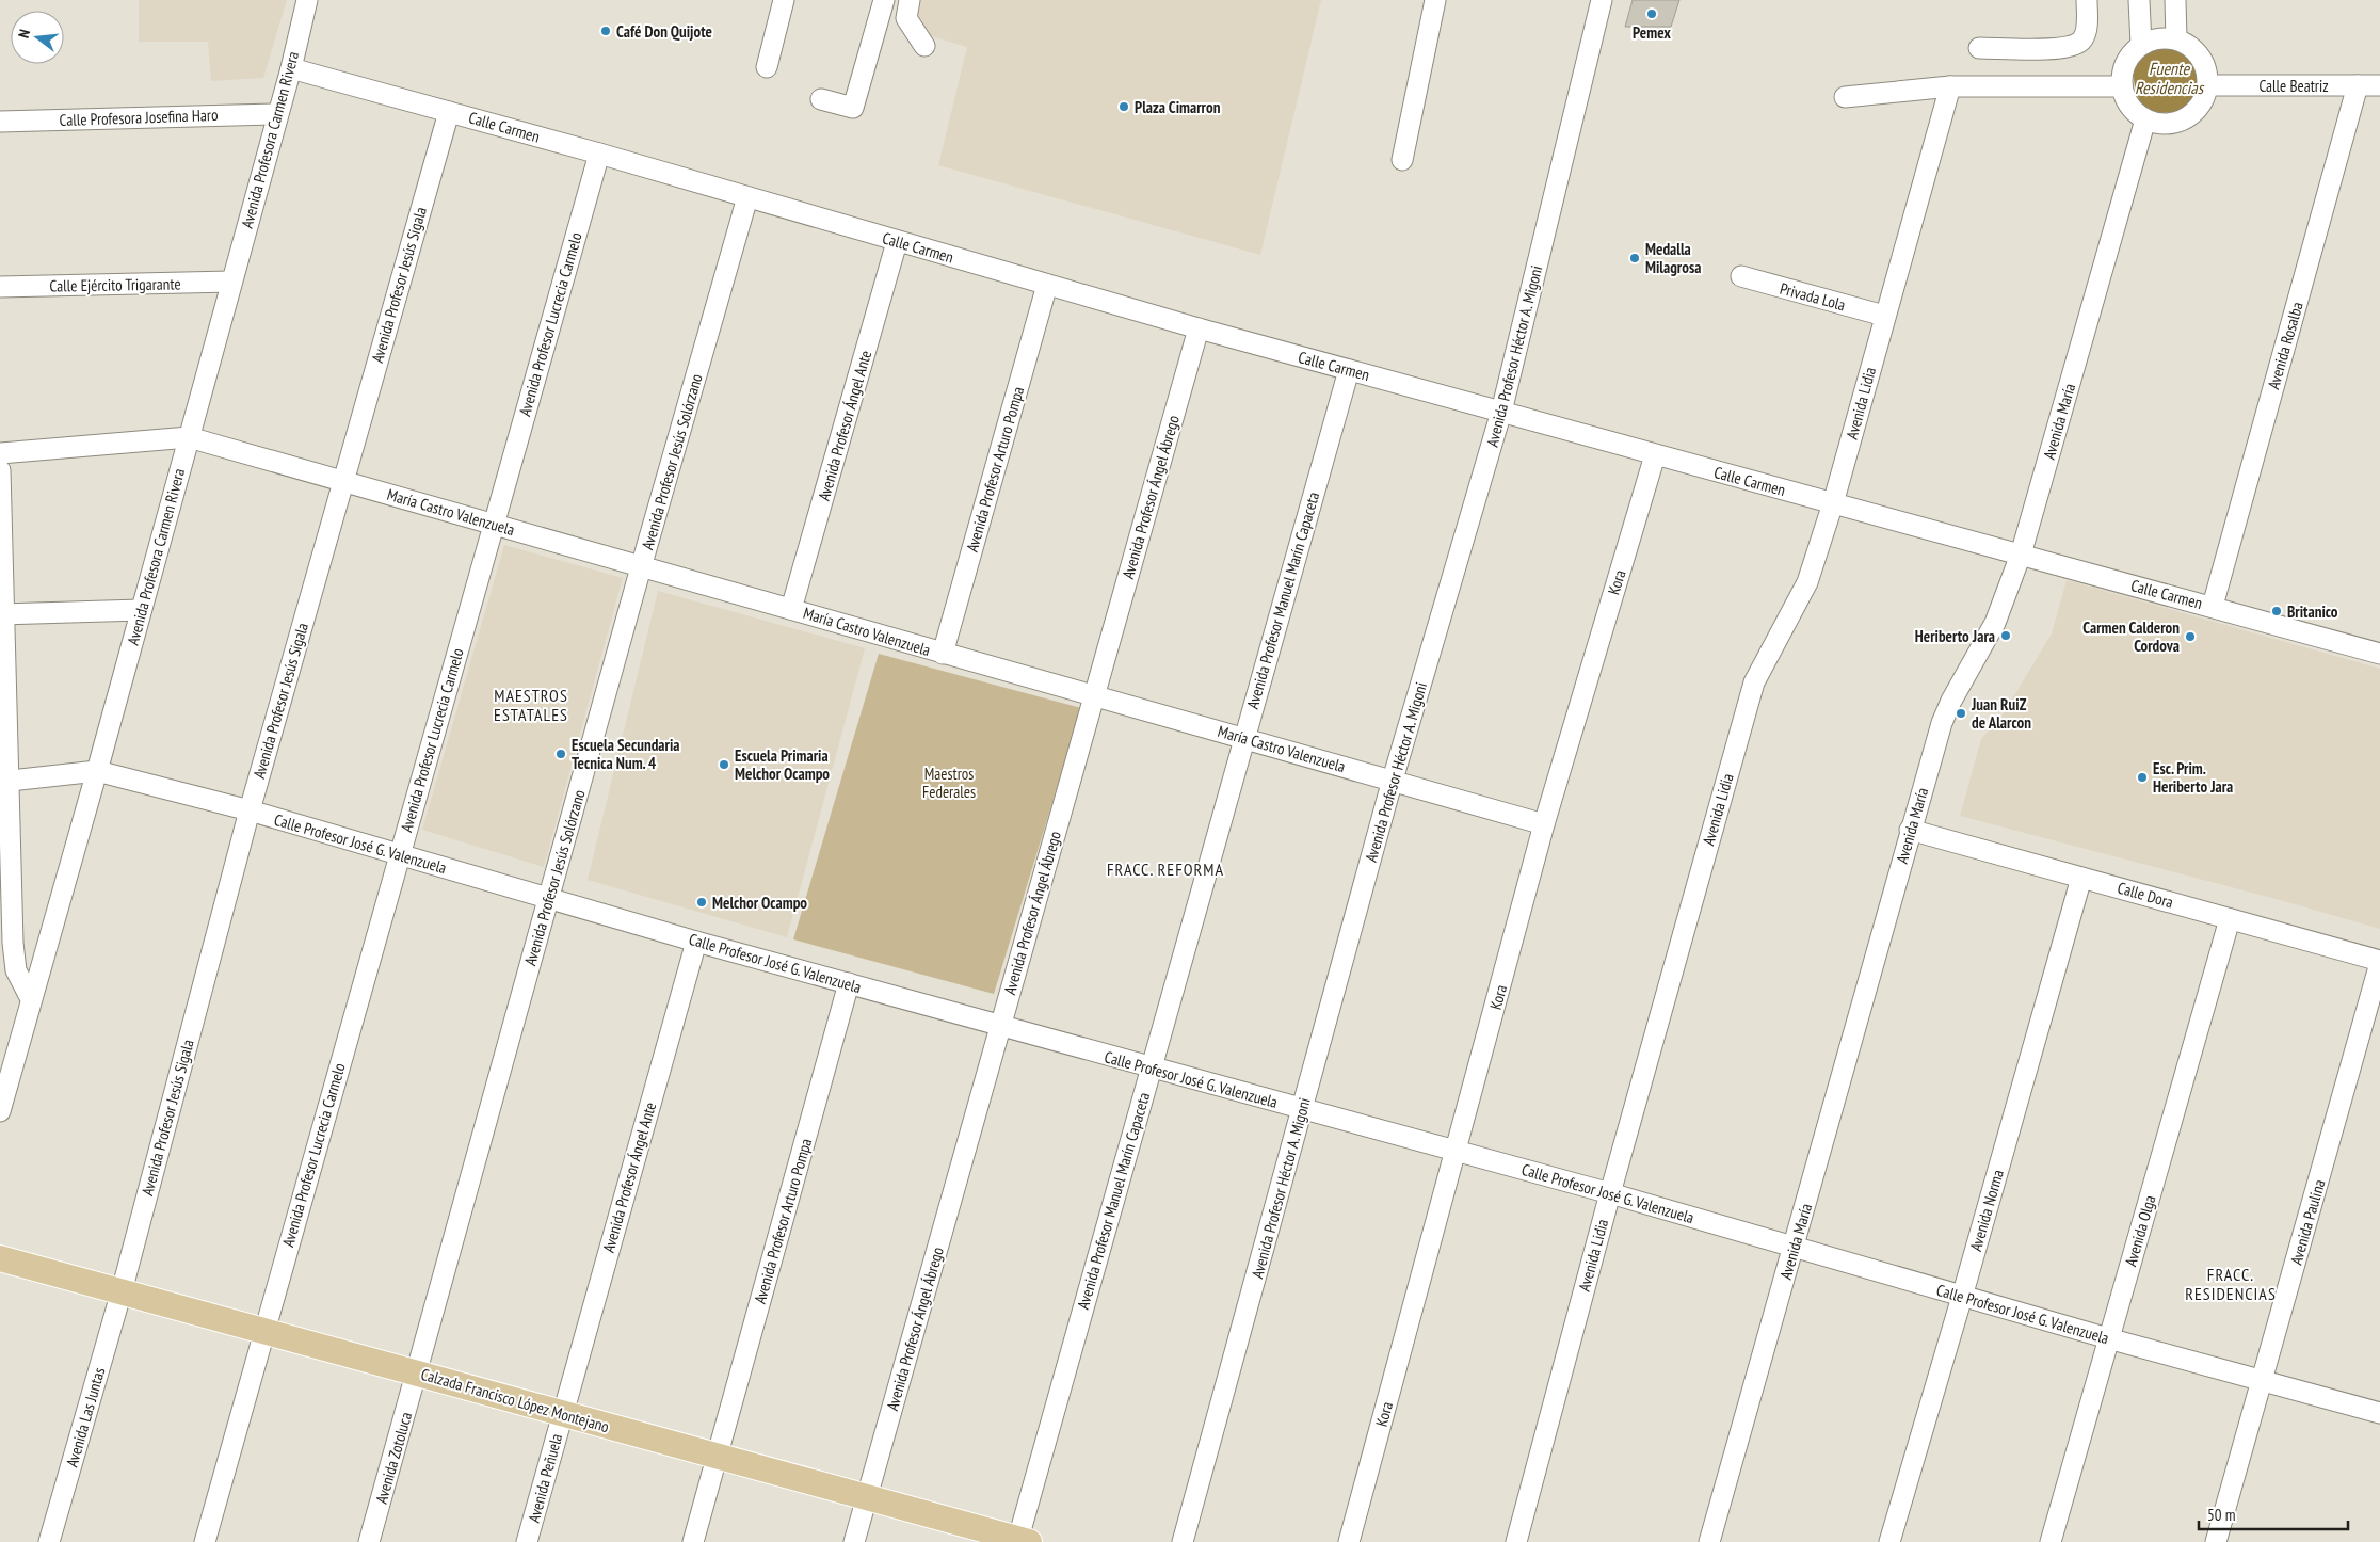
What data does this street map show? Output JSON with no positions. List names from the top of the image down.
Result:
{
  "streets": {
    "main road": ["Calzada Francisco López Montejano"],
    "street": [
      "Calle Beatriz",
      "Calle Profesora Josefina Haro",
      "Calle Carmen",
      "Avenida Profesora Carmen Rivera",
      "Calle Ejército Trigarante",
      "Avenida Profesor Jesús Sigala",
      "Privada Lola",
      "Avenida Profesor Lucrecia Carmelo",
      "Avenida Rosalba",
      "Avenida Profesor Héctor A. Migoni",
      "Avenida Lidia",
      "Avenida María",
      "Avenida Profesor Ángel Ante",
      "Avenida Profesor Jesús Solórzano",
      "Avenida Profesor Arturo Pompa",
      "Avenida Profesor Ángel Ábrego",
      "María Castro Valenzuela",
      "Kora",
      "Avenida Profesor Manuel Marín Capaceta",
      "Calle Profesor José G. Valenzuela",
      "Calle Dora",
      "Avenida Norma",
      "Avenida Paulina",
      "Avenida Olga",
      "Avenida Las Juntas",
      "Avenida Zotoluca",
      "Avenida Peñuela"
    ]
  },
  "crossings": [
    ["Calle Beatriz", "Avenida Rosalba"],
    ["Calle Beatriz", "Avenida María"],
    ["Calle Profesora Josefina Haro", "Avenida Profesora Carmen Rivera"],
    ["Calle Carmen", "Avenida Profesora Carmen Rivera"],
    ["Calle Carmen", "Avenida Profesor Jesús Sigala"],
    ["Calle Carmen", "Avenida Profesor Lucrecia Carmelo"],
    ["Calle Carmen", "Avenida Rosalba"],
    ["Calle Carmen", "Avenida Profesor Héctor A. Migoni"],
    ["Calle Carmen", "Avenida Lidia"],
    ["Calle Carmen", "Avenida María"],
    ["Calle Carmen", "Avenida Profesor Ángel Ante"],
    ["Calle Carmen", "Avenida Profesor Jesús Solórzano"],
    ["Calle Carmen", "Avenida Profesor Arturo Pompa"],
    ["Calle Carmen", "Avenida Profesor Ángel Ábrego"],
    ["Calle Carmen", "Kora"],
    ["Calle Carmen", "Avenida Profesor Manuel Marín Capaceta"],
    ["Avenida Profesora Carmen Rivera", "Calle Ejército Trigarante"],
    ["Avenida Profesora Carmen Rivera", "María Castro Valenzuela"],
    ["Avenida Profesora Carmen Rivera", "Calle Profesor José G. Valenzuela"],
    ["Avenida Profesor Jesús Sigala", "María Castro Valenzuela"],
    ["Avenida Profesor Jesús Sigala", "Calle Profesor José G. Valenzuela"],
    ["Avenida Profesor Jesús Sigala", "Calzada Francisco López Montejano"],
    ["Avenida Profesor Jesús Sigala", "Avenida Las Juntas"],
    ["Privada Lola", "Avenida Lidia"],
    ["Avenida Profesor Lucrecia Carmelo", "María Castro Valenzuela"],
    ["Avenida Profesor Lucrecia Carmelo", "Calle Profesor José G. Valenzuela"],
    ["Avenida Profesor Lucrecia Carmelo", "Calzada Francisco López Montejano"],
    ["Avenida Profesor Héctor A. Migoni", "María Castro Valenzuela"],
    ["Avenida Profesor Héctor A. Migoni", "Calle Profesor José G. Valenzuela"],
    ["Avenida Lidia", "Calle Profesor José G. Valenzuela"],
    ["Avenida María", "Calle Profesor José G. Valenzuela"],
    ["Avenida María", "Calle Dora"],
    ["Avenida Profesor Ángel Ante", "María Castro Valenzuela"],
    ["Avenida Profesor Ángel Ante", "Calle Profesor José G. Valenzuela"],
    ["Avenida Profesor Ángel Ante", "Calzada Francisco López Montejano"],
    ["Avenida Profesor Ángel Ante", "Avenida Peñuela"],
    ["Avenida Profesor Jesús Solórzano", "María Castro Valenzuela"],
    ["Avenida Profesor Jesús Solórzano", "Calle Profesor José G. Valenzuela"],
    ["Avenida Profesor Jesús Solórzano", "Calzada Francisco López Montejano"],
    ["Avenida Profesor Jesús Solórzano", "Avenida Zotoluca"],
    ["Avenida Profesor Arturo Pompa", "María Castro Valenzuela"],
    ["Avenida Profesor Arturo Pompa", "Calle Profesor José G. Valenzuela"],
    ["Avenida Profesor Arturo Pompa", "Calzada Francisco López Montejano"],
    ["Avenida Profesor Ángel Ábrego", "María Castro Valenzuela"],
    ["Avenida Profesor Ángel Ábrego", "Calle Profesor José G. Valenzuela"],
    ["Avenida Profesor Ángel Ábrego", "Calzada Francisco López Montejano"],
    ["María Castro Valenzuela", "Kora"],
    ["María Castro Valenzuela", "Avenida Profesor Manuel Marín Capaceta"],
    ["Kora", "Calle Profesor José G. Valenzuela"],
    ["Avenida Profesor Manuel Marín Capaceta", "Calle Profesor José G. Valenzuela"],
    ["Avenida Profesor Manuel Marín Capaceta", "Calzada Francisco López Montejano"],
    ["Calle Profesor José G. Valenzuela", "Avenida Norma"],
    ["Calle Profesor José G. Valenzuela", "Avenida Paulina"],
    ["Calle Profesor José G. Valenzuela", "Avenida Olga"],
    ["Calle Dora", "Avenida Norma"],
    ["Calle Dora", "Avenida Paulina"],
    ["Calle Dora", "Avenida Olga"],
    ["Calzada Francisco López Montejano", "Avenida Las Juntas"],
    ["Calzada Francisco López Montejano", "Avenida Zotoluca"],
    ["Calzada Francisco López Montejano", "Avenida Peñuela"]
  ],
  "districts": ["MAESTROS ESTATALES", "FRACC. REFORMA", "FRACC. RESIDENCIAS"],
  "water": ["Fuente Residencias"],
  "parks": ["Maestros Federales"],
  "places": [
    "Pemex",
    "Café Don Quijote",
    "Plaza Cimarron",
    "Medalla Milagrosa",
    "Britanico",
    "Heriberto Jara",
    "Carmen Calderon Cordova",
    "Juan RuiZ de Alarcon",
    "Escuela Secundaria Tecnica Num. 4",
    "Escuela Primaria Melchor Ocampo",
    "Esc. Prim. Heriberto Jara",
    "Melchor Ocampo"
  ],
  "scale_bar": "50 m",
  "north": "left"
}
